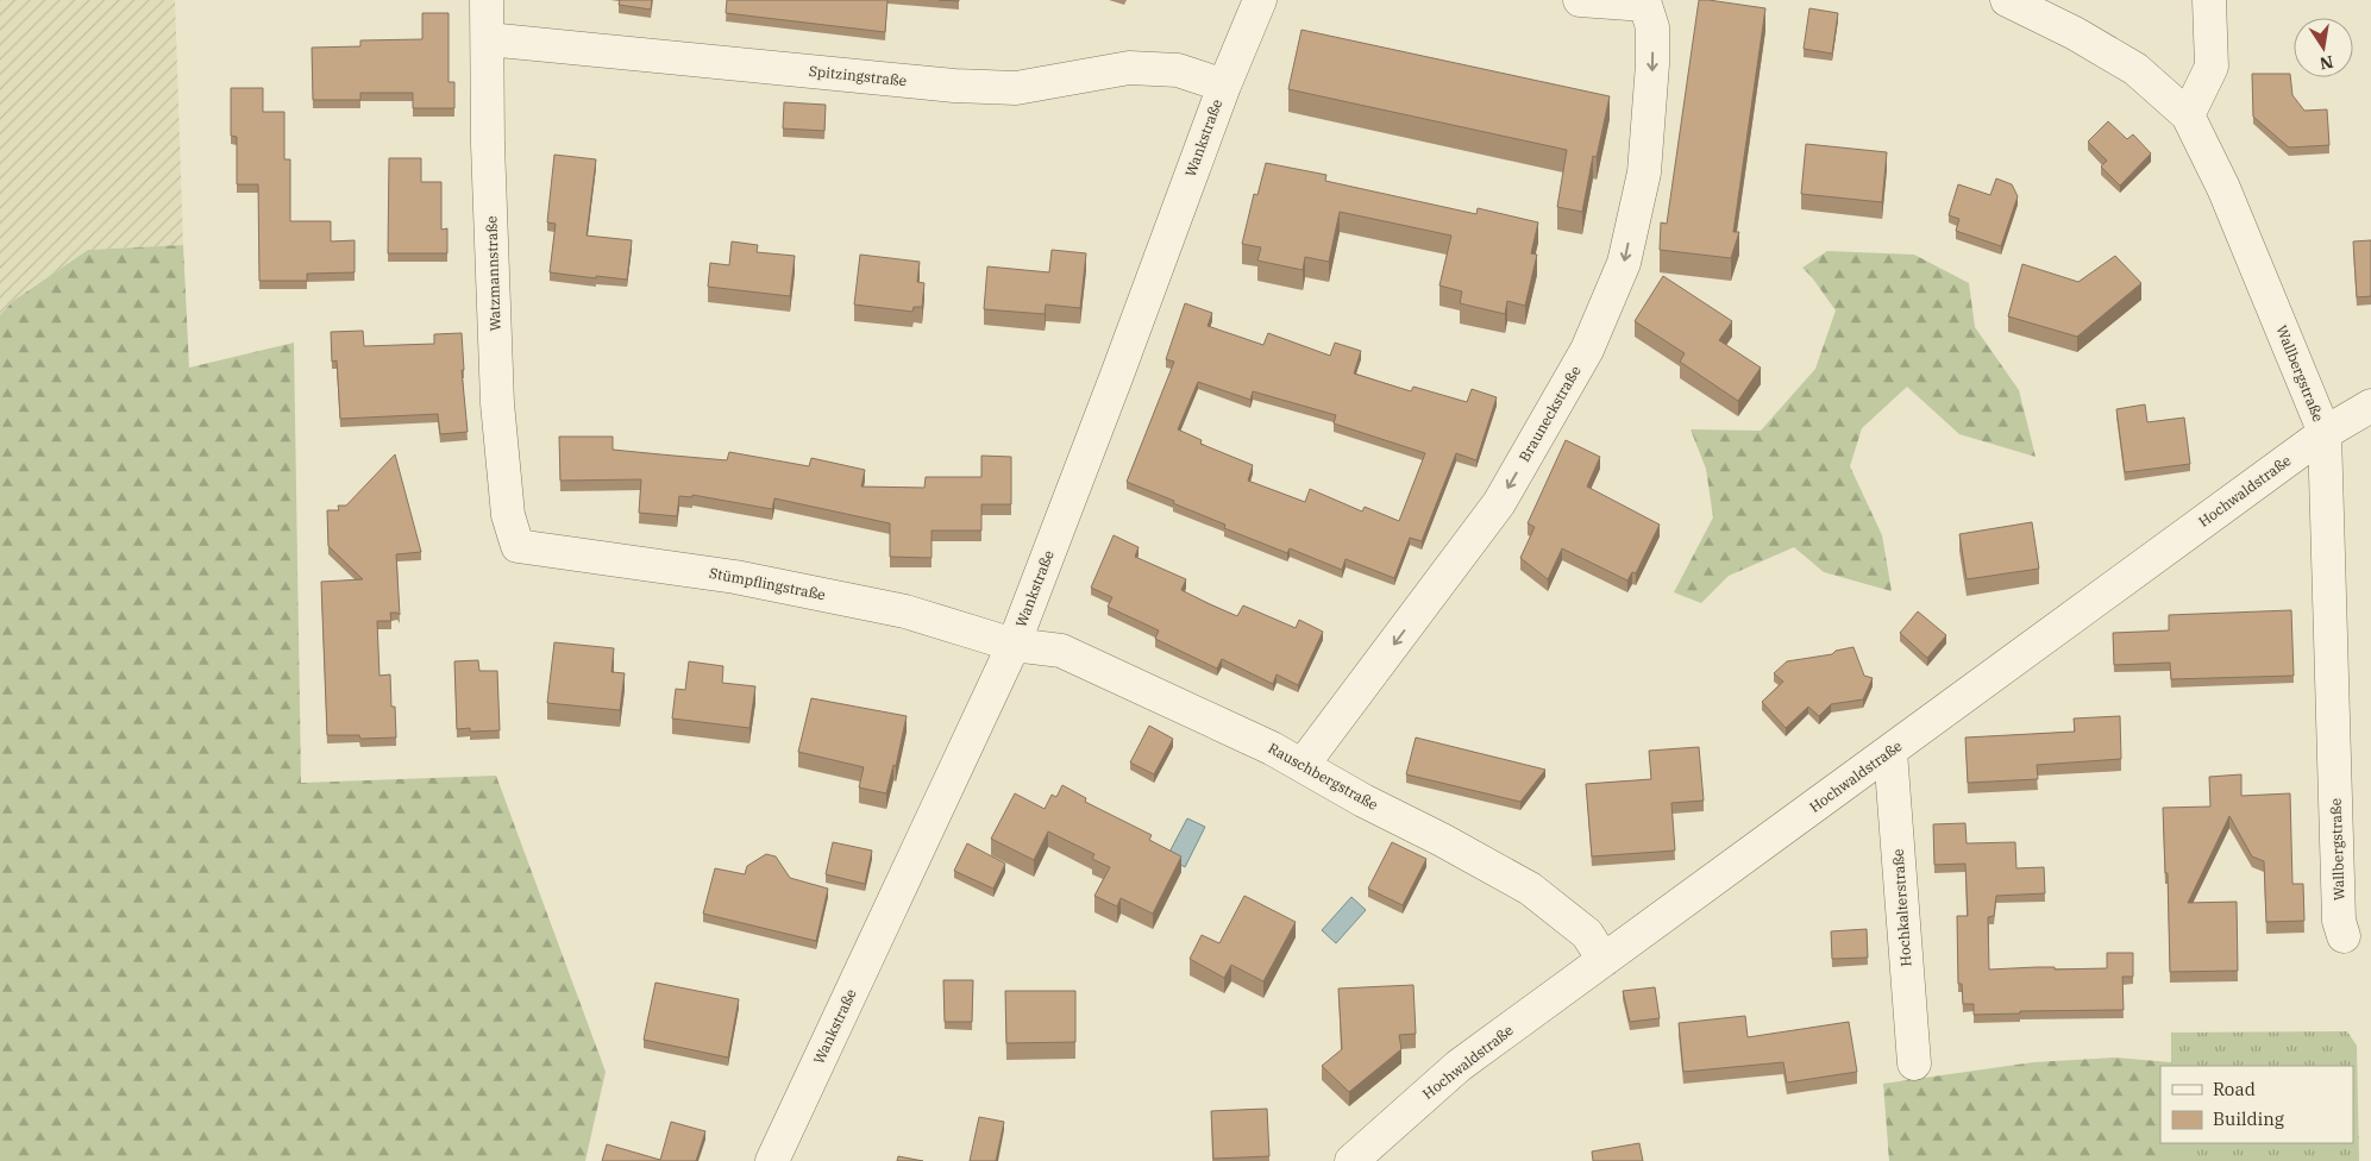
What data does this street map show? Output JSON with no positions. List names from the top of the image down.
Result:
{
  "streets": {
    "street": [
      "Spitzingstraße",
      "Wankstraße",
      "Watzmannstraße",
      "Wallbergstraße",
      "Brauneckstraße",
      "Hochwaldstraße",
      "Stümpflingstraße",
      "Rauschbergstraße",
      "Hochkalterstraße"
    ]
  },
  "crossings": [
    ["Spitzingstraße", "Wankstraße"],
    ["Spitzingstraße", "Watzmannstraße"],
    ["Wankstraße", "Stümpflingstraße"],
    ["Wankstraße", "Rauschbergstraße"],
    ["Watzmannstraße", "Stümpflingstraße"],
    ["Wallbergstraße", "Hochwaldstraße"],
    ["Brauneckstraße", "Rauschbergstraße"],
    ["Hochwaldstraße", "Rauschbergstraße"],
    ["Hochwaldstraße", "Hochkalterstraße"],
    ["Stümpflingstraße", "Rauschbergstraße"]
  ],
  "one_way": ["Brauneckstraße"],
  "legend": ["Road", "Building"],
  "north": "bottom"
}
